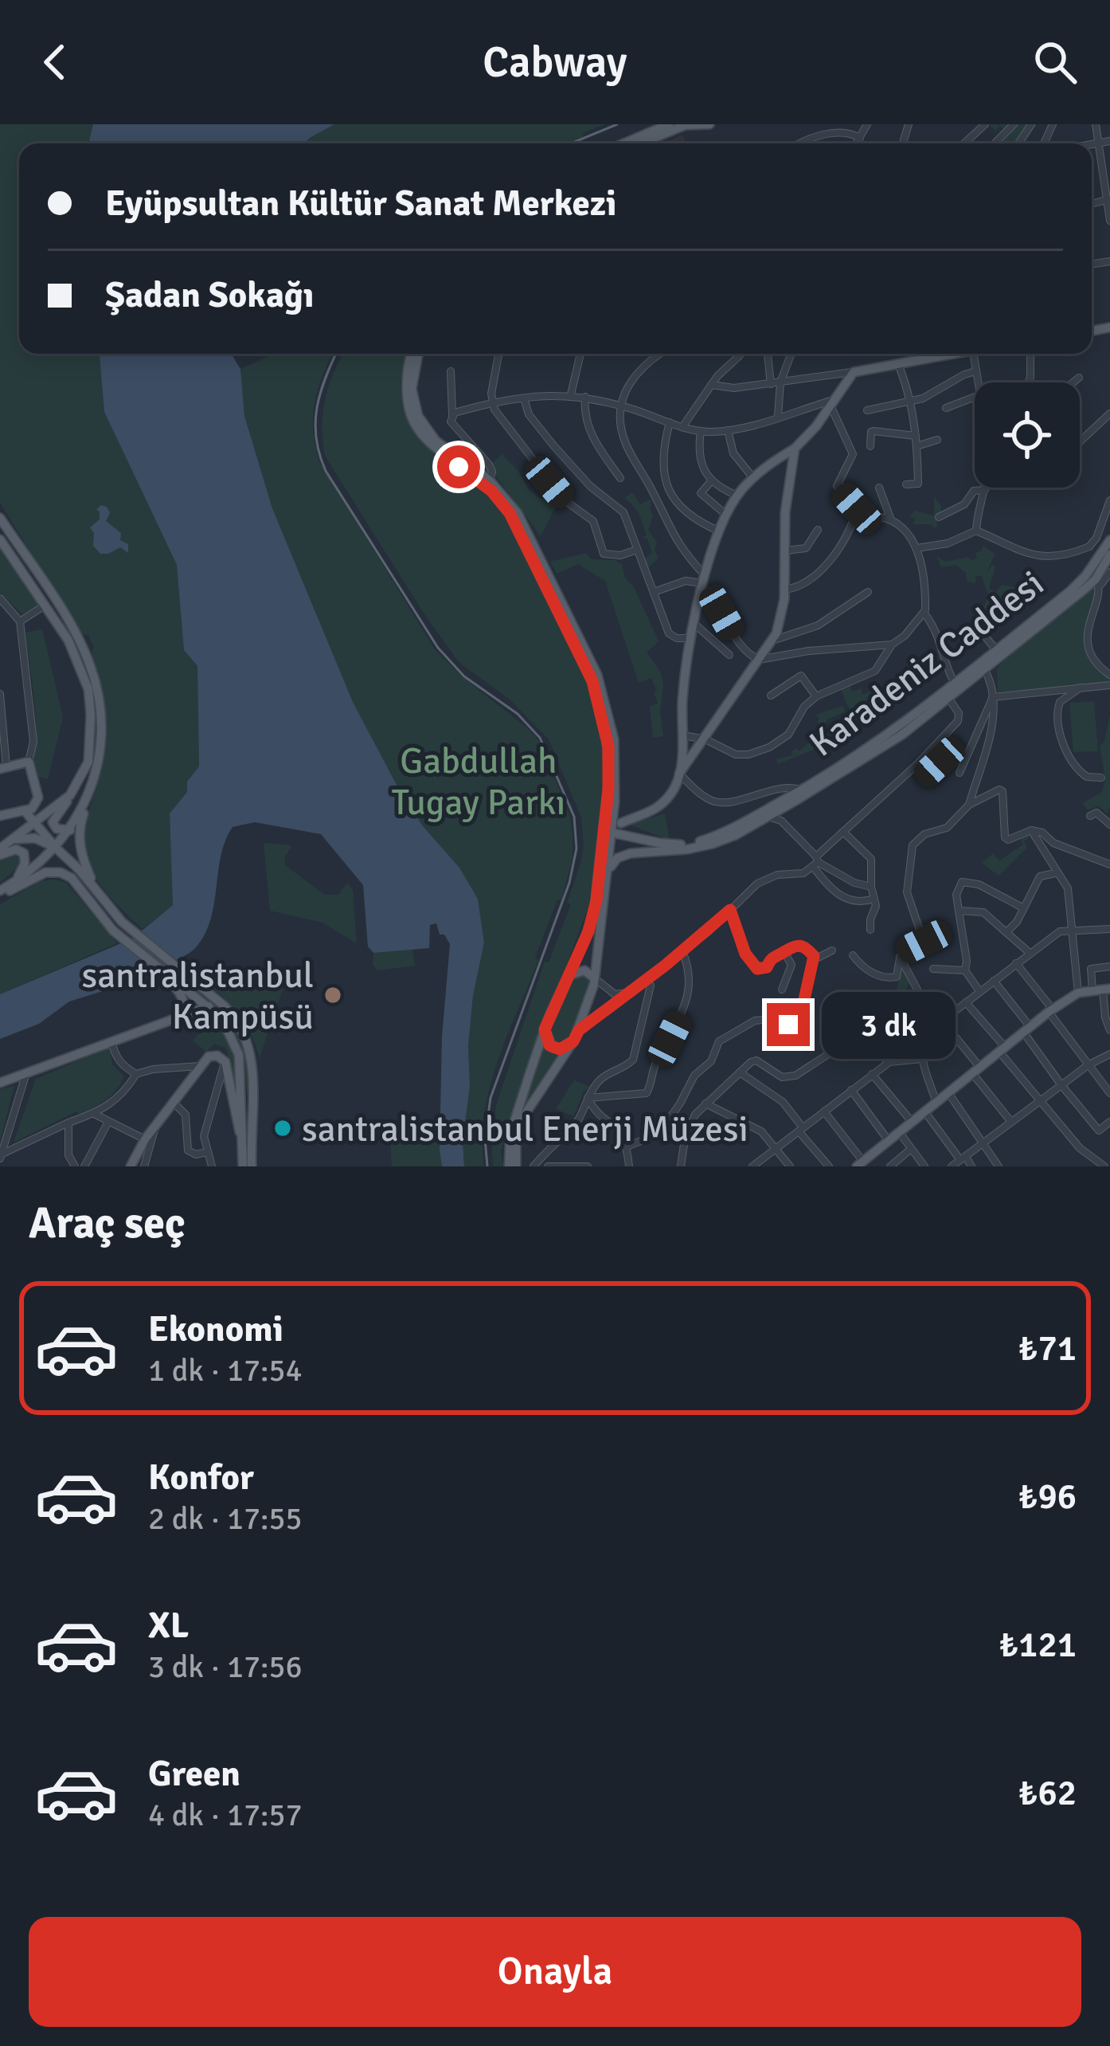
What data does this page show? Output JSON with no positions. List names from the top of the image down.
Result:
{
  "streets": {
    "main road": ["Karadeniz Caddesi"]
  },
  "parks": ["Gabdullah Tugay Parkı"],
  "places": ["santralistanbul Kampüsü", "santralistanbul Enerji Müzesi"],
  "page": {
    "header": "Cabway",
    "banner": ["Eyüpsultan Kültür Sanat Merkezi", "Şadan Sokağı"],
    "bubble": "3 dk",
    "heading": "Araç seç",
    "list": [
      {
        "name": "Ekonomi",
        "note": "1 dk · 17:54",
        "value": "₺71"
      },
      {
        "name": "Konfor",
        "note": "2 dk · 17:55",
        "value": "₺96"
      },
      {
        "name": "XL",
        "note": "3 dk · 17:56",
        "value": "₺121"
      },
      {
        "name": "Green",
        "note": "4 dk · 17:57",
        "value": "₺62"
      }
    ],
    "buttons": "Onayla"
  }
}
